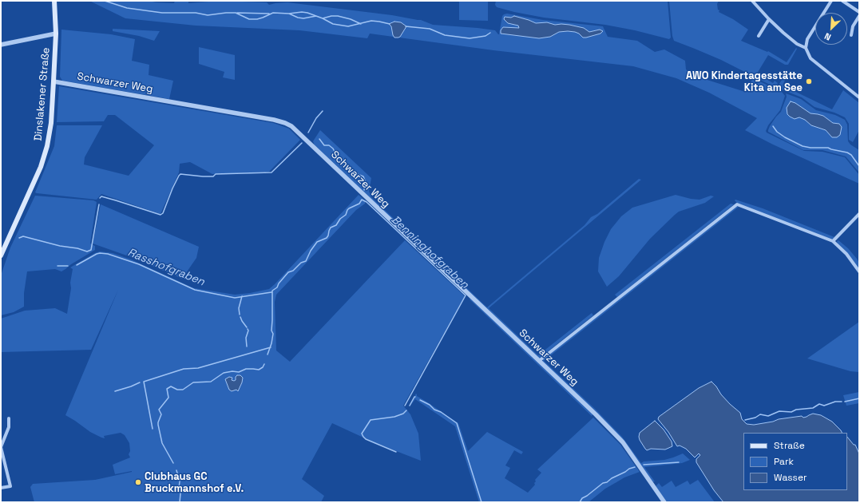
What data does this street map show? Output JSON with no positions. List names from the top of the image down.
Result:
{
  "streets": {
    "main road": ["Dinslakener Straße"],
    "street": ["Schwarzer Weg"]
  },
  "crossings": [
    ["Schwarzer Weg", "Dinslakener Straße"]
  ],
  "water": ["Benninghofgraben", "Rasshofgraben"],
  "places": ["AWO Kindertagesstätte Kita am See", "Clubhaus GC Bruckmannshof e.V."],
  "legend": ["Straße", "Park", "Wasser"],
  "north": "bottom left"
}
